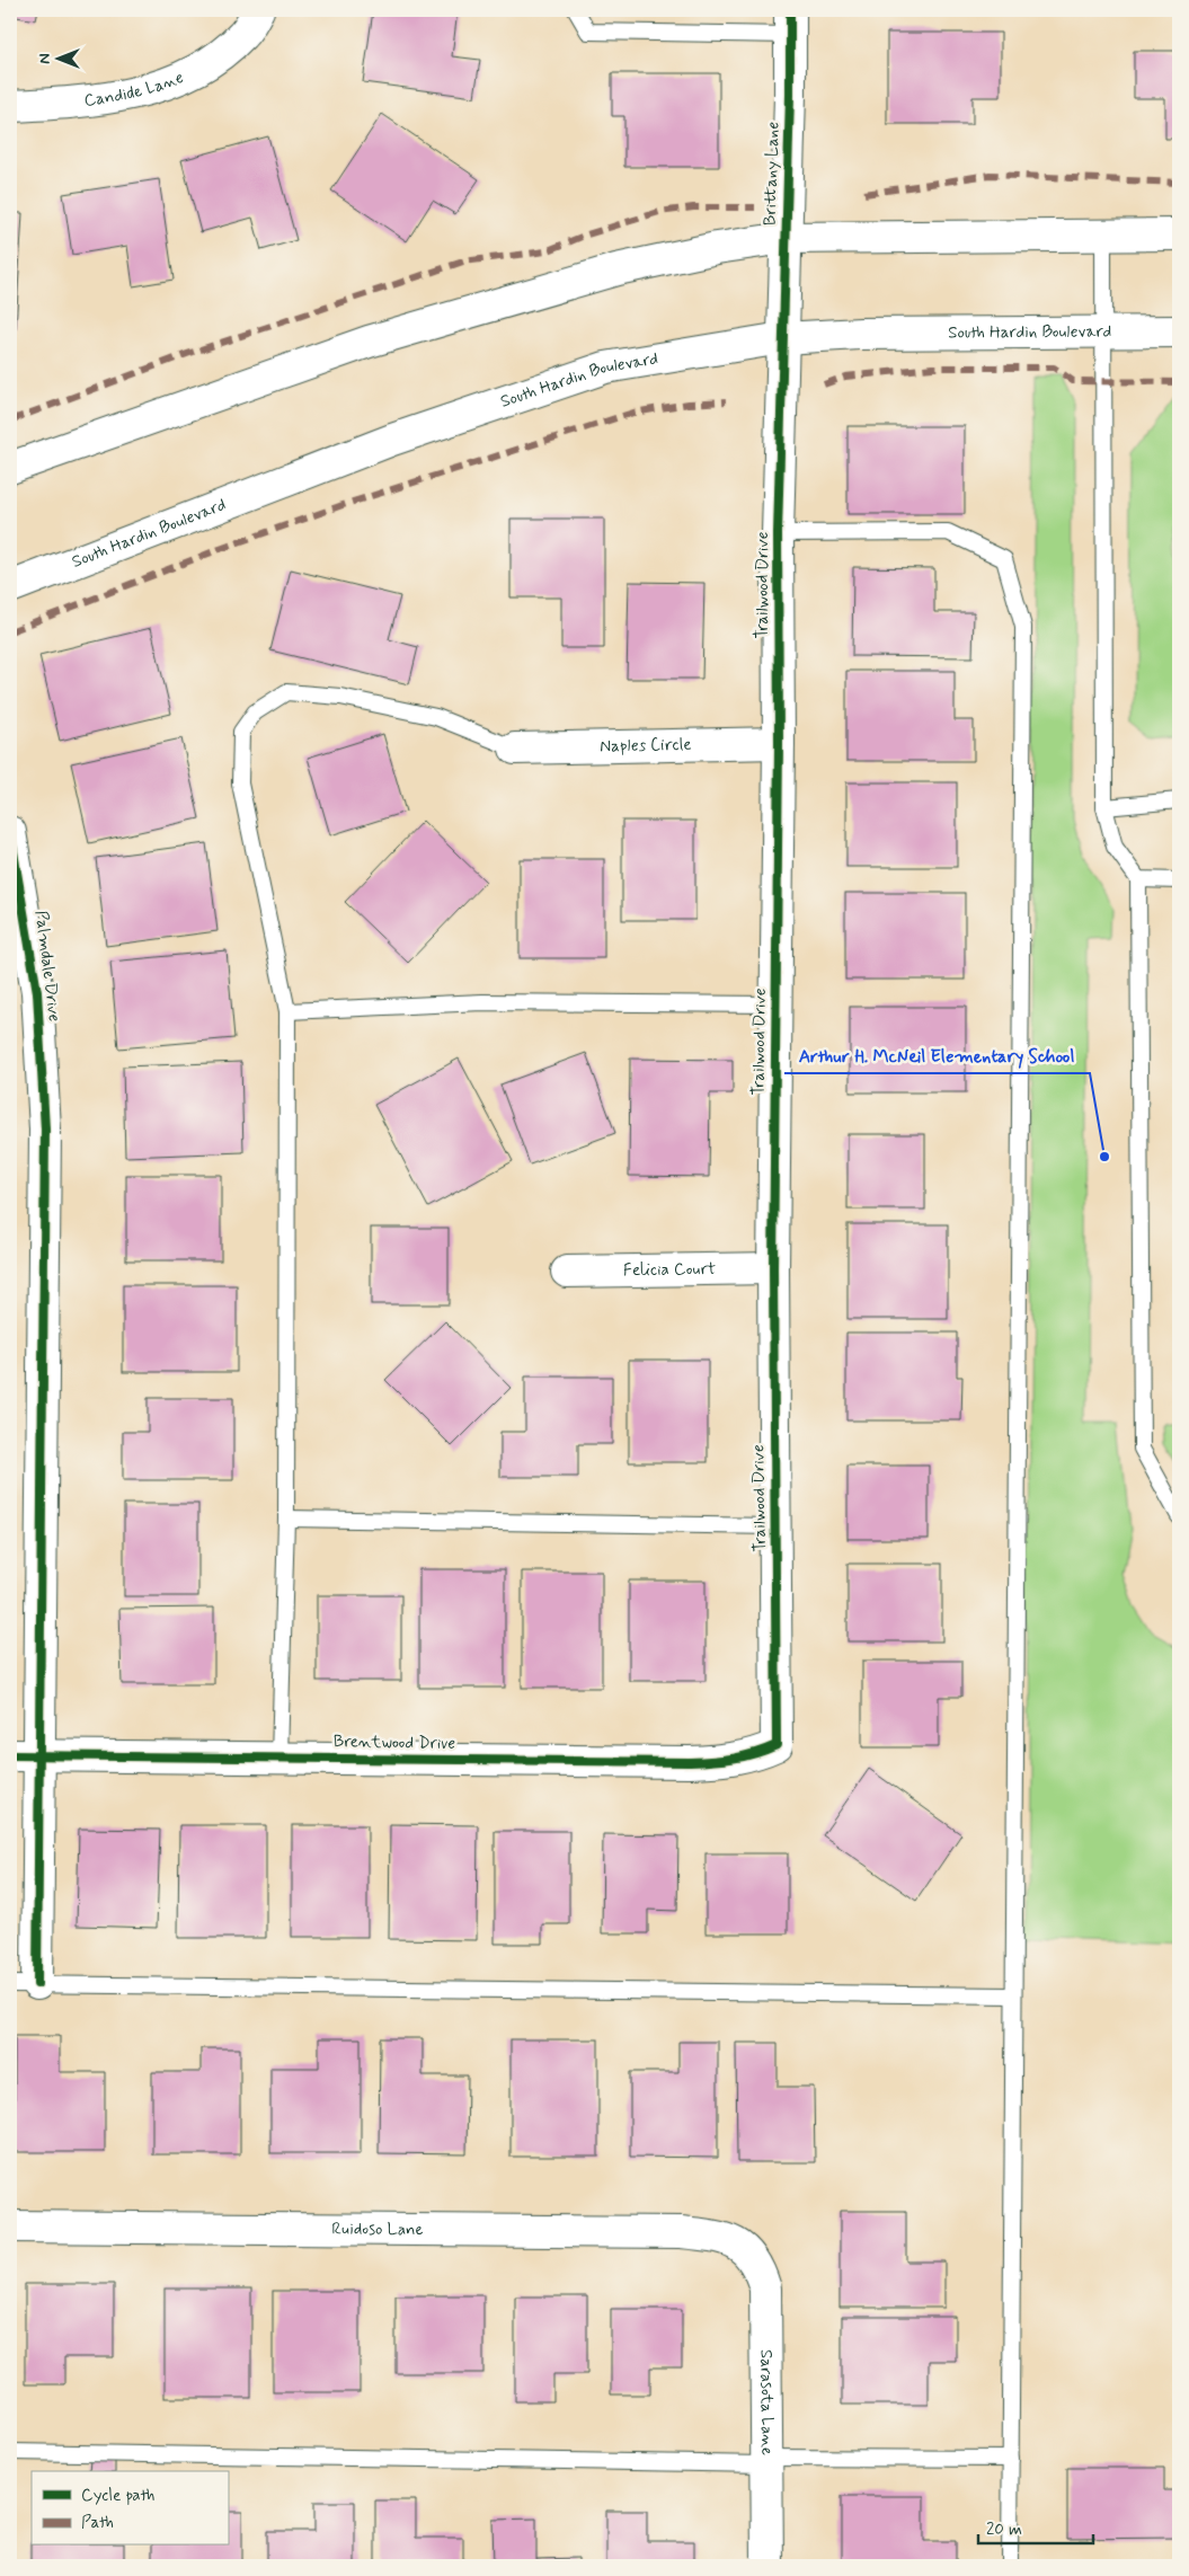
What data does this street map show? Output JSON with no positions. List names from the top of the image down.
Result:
{
  "streets": {
    "street": [
      "Candide Lane",
      "Brittany Lane",
      "South Hardin Boulevard",
      "Trailwood Drive",
      "Naples Circle",
      "Palmdale Drive",
      "Felicia Court",
      "Brentwood Drive",
      "Ruidoso Lane",
      "Sarasota Lane"
    ]
  },
  "crossings": [
    ["Brittany Lane", "South Hardin Boulevard"],
    ["Brittany Lane", "Trailwood Drive"],
    ["South Hardin Boulevard", "Trailwood Drive"],
    ["Trailwood Drive", "Naples Circle"],
    ["Trailwood Drive", "Felicia Court"],
    ["Trailwood Drive", "Brentwood Drive"],
    ["Palmdale Drive", "Brentwood Drive"],
    ["Ruidoso Lane", "Sarasota Lane"]
  ],
  "places": ["Arthur H. McNeil Elementary School"],
  "legend": ["Cycle path", "Path"],
  "scale_bar": "20 m",
  "north": "left"
}
